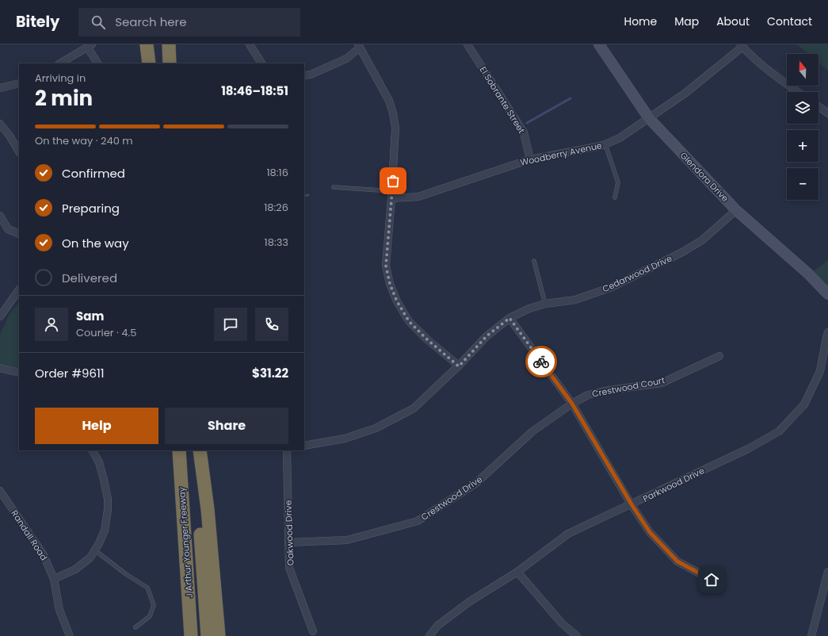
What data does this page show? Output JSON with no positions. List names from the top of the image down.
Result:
{
  "streets": {
    "highway": ["J Arthur Younger Freeway"],
    "street": [
      "El Sobrante Street",
      "Woodberry Avenue",
      "Glendora Drive",
      "Cedarwood Drive",
      "Crestwood Court",
      "Parkwood Drive",
      "Crestwood Drive",
      "Oakwood Drive",
      "Randall Road"
    ]
  },
  "crossings": [
    ["El Sobrante Street", "Woodberry Avenue"],
    ["Woodberry Avenue", "Glendora Drive"],
    ["Glendora Drive", "Cedarwood Drive"],
    ["Crestwood Court", "Crestwood Drive"],
    ["Crestwood Drive", "Oakwood Drive"]
  ],
  "north": "top",
  "page": {
    "header": "Bitely",
    "search": "Search here",
    "nav": [
      "Home",
      "Map",
      "About",
      "Contact"
    ],
    "map_buttons": ["+", "−"],
    "heading": ["2 min", "Arriving in", "18:46–18:51"],
    "panel": [
      "Sam",
      "Courier · 4.5",
      "Order #9611",
      "$31.22"
    ],
    "bar": "On the way · 240 m",
    "list": [
      ["Confirmed", "18:16"],
      ["Preparing", "18:26"],
      ["On the way", "18:33"],
      "Delivered"
    ],
    "buttons": ["Help", "Share"]
  }
}
